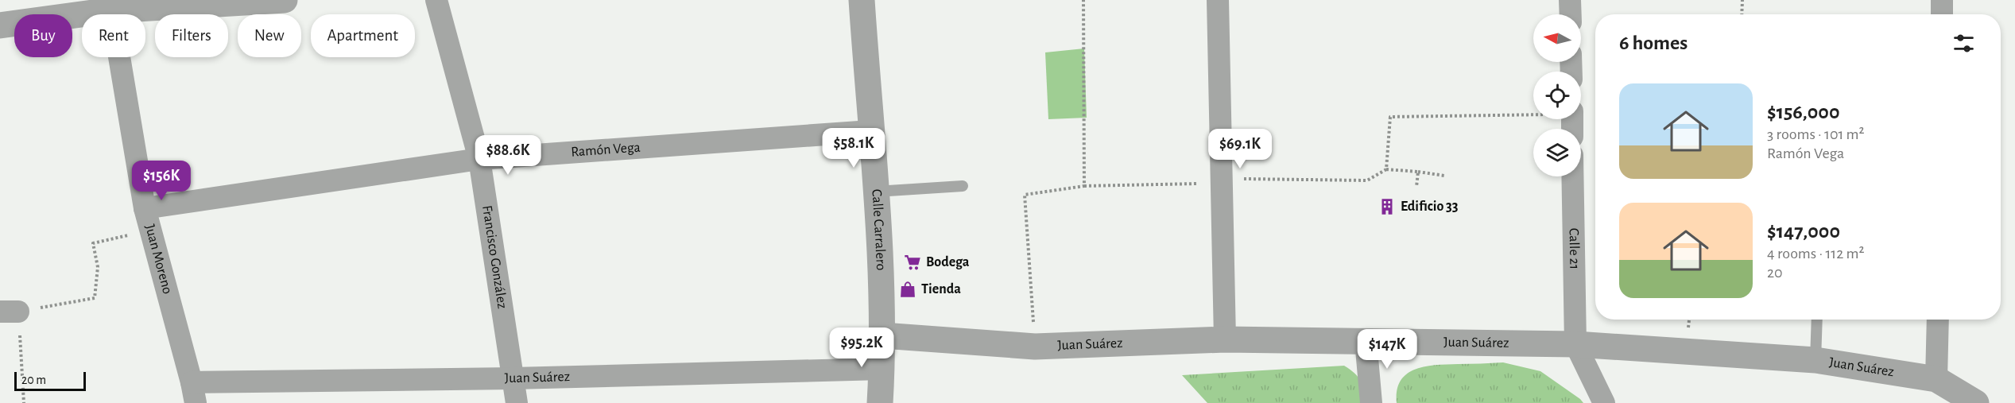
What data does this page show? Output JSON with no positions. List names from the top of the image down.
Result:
{
  "streets": {
    "street": [
      "Ramón Vega",
      "Calle Carralero",
      "Calle 21",
      "Francisco González",
      "Juan Moreno",
      "Juan Suárez"
    ]
  },
  "crossings": [
    ["Ramón Vega", "Calle Carralero"],
    ["Ramón Vega", "Francisco González"],
    ["Ramón Vega", "Juan Moreno"],
    ["Calle Carralero", "Juan Suárez"],
    ["Calle 21", "Juan Suárez"],
    ["Francisco González", "Juan Suárez"],
    ["Juan Moreno", "Juan Suárez"]
  ],
  "places": {
    "building": ["Edificio 33"],
    "supermarket": ["Bodega"],
    "shop": ["Tienda"]
  },
  "scale_bar": "20 m",
  "north": "left",
  "page": {
    "chip": [
      "Buy",
      "Rent",
      "Filters",
      "New",
      "Apartment"
    ],
    "heading": "6 homes",
    "list": [
      {
        "name": "$156,000",
        "note": "3 rooms · 101 m² · Ramón Vega"
      },
      {
        "name": "$147,000",
        "note": "4 rooms · 112 m² · 20"
      }
    ],
    "price": [
      "$58.1K",
      "$69.1K",
      "$88.6K",
      "$156K",
      "$95.2K",
      "$147K"
    ],
    "scale": "20 m"
  }
}
